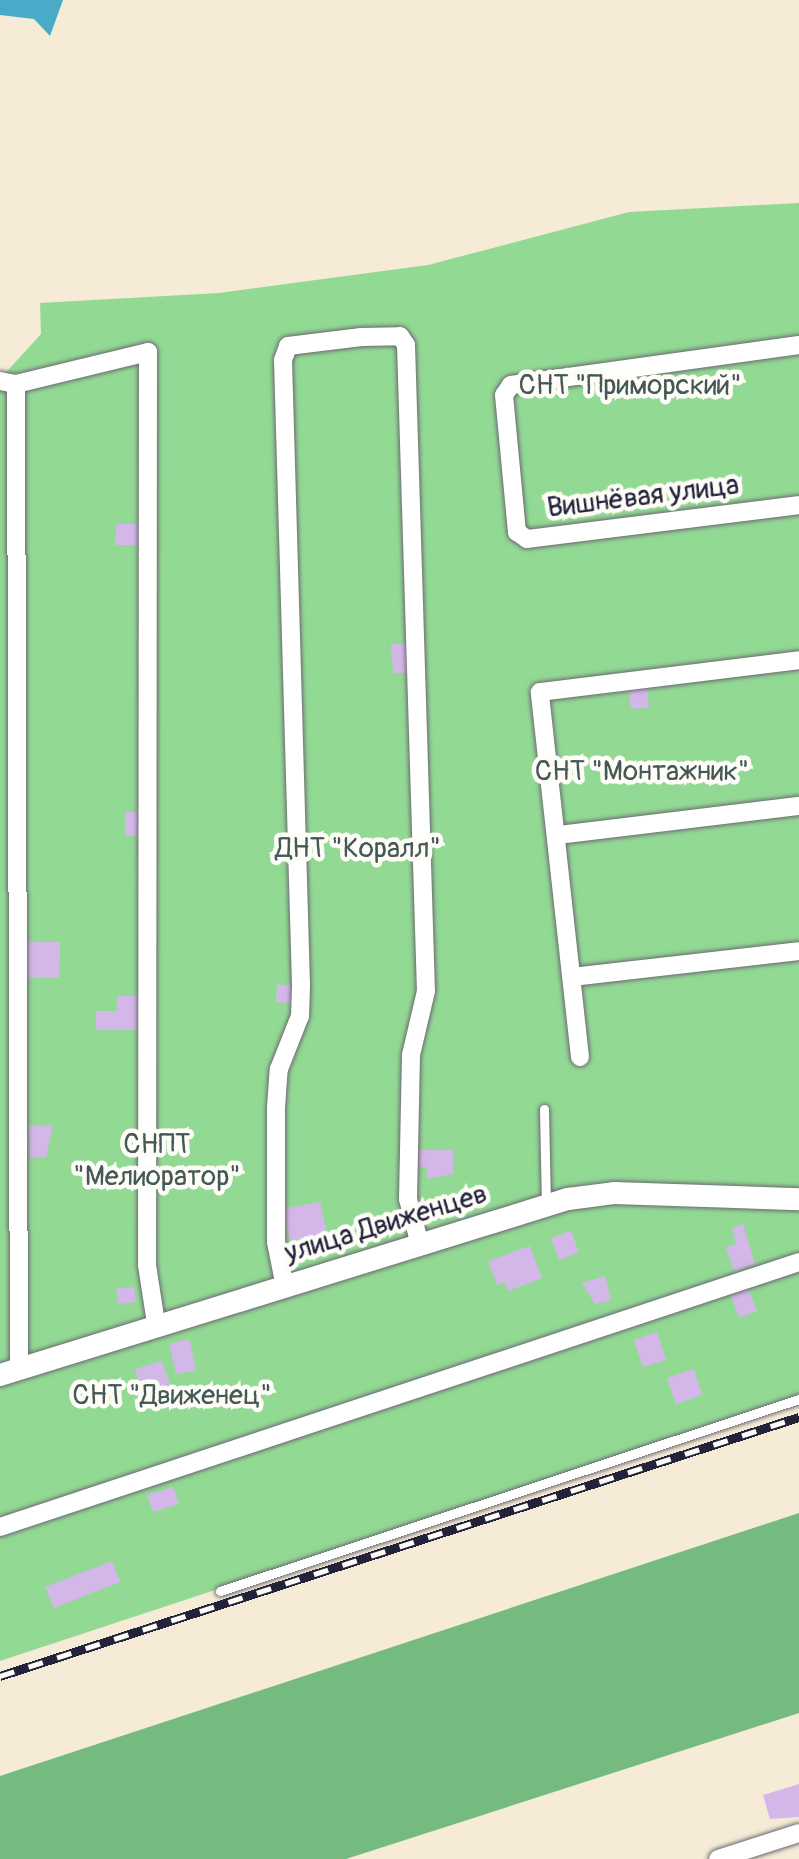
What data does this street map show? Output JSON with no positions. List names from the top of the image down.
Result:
{
  "streets": {
    "street": ["Вишнёвая улица", "улица Движенцев"]
  },
  "parks": [
    "СНТ \"Приморский\"",
    "СНТ \"Монтажник\"",
    "ДНТ \"Коралл\"",
    "СНПТ \"Мелиоратор\"",
    "СНТ \"Движенец\""
  ]
}
